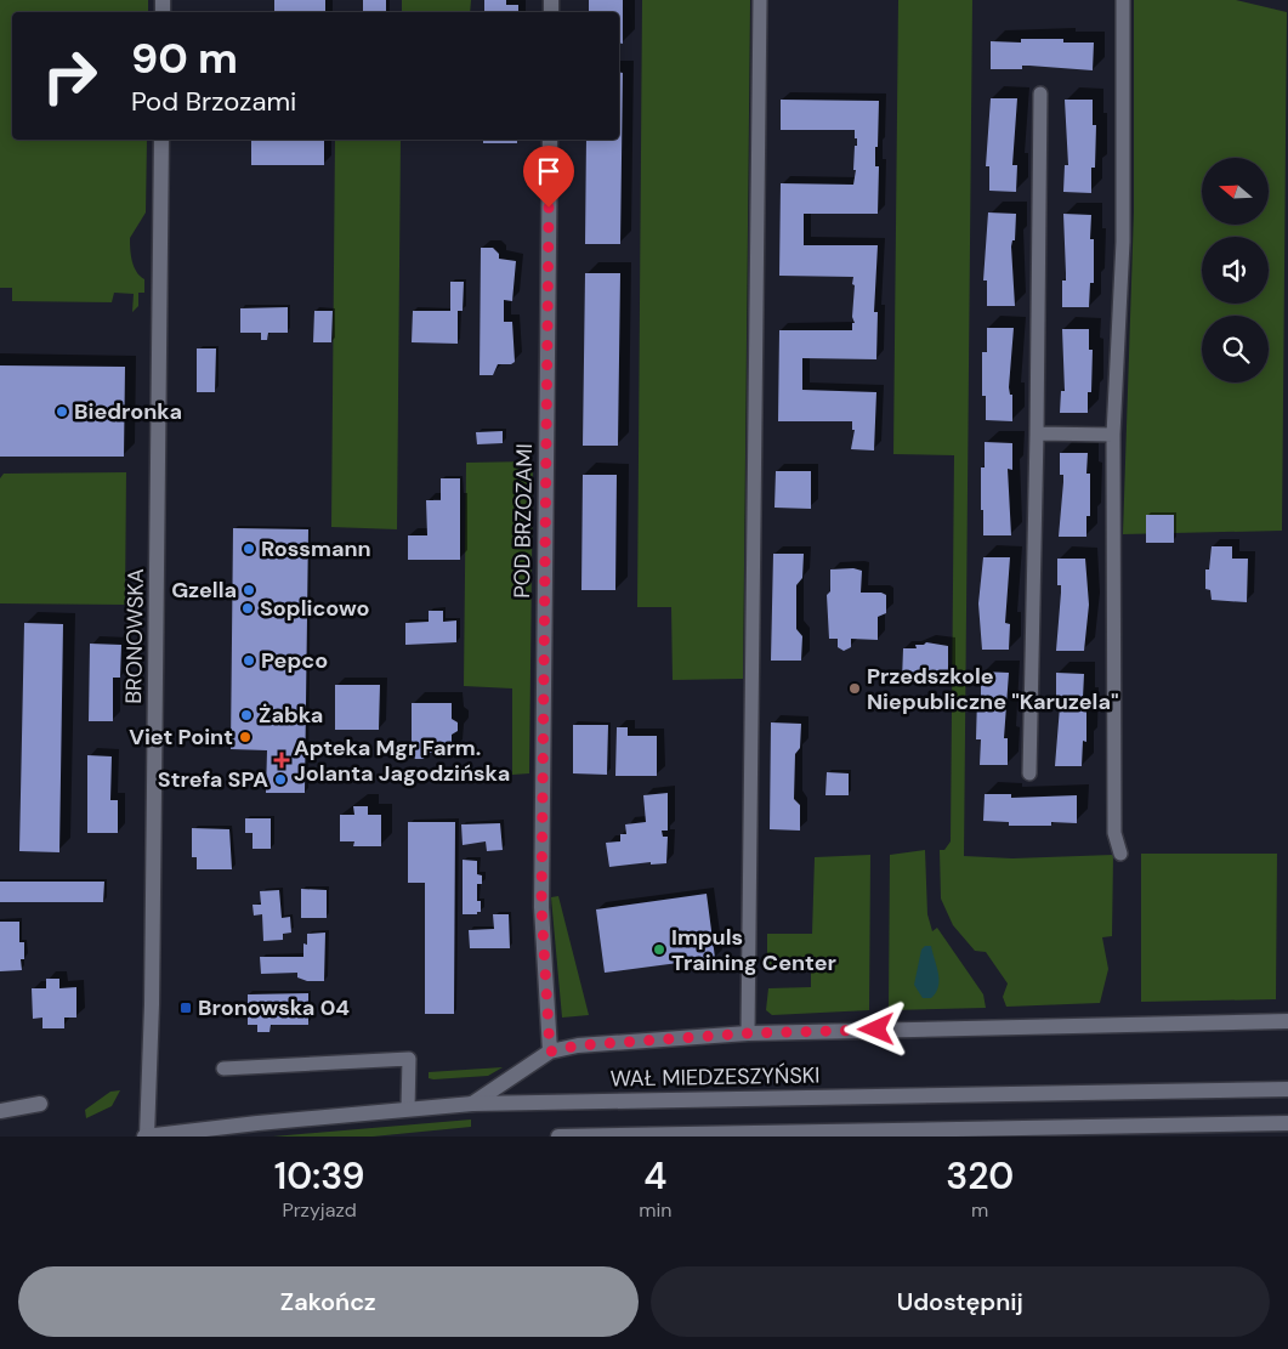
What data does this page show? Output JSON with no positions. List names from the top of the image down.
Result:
{
  "streets": {
    "street": ["POD BRZOZAMI", "BRONOWSKA", "WAŁ MIEDZESZYŃSKI"]
  },
  "crossings": [
    ["BRONOWSKA", "WAŁ MIEDZESZYŃSKI"]
  ],
  "places": {
    "other": [
      "Biedronka",
      "Rossmann",
      "Gzella",
      "Soplicowo",
      "Pepco",
      "Przedszkole Niepubliczne \"Karuzela\"",
      "Żabka",
      "Viet Point",
      "Strefa SPA",
      "Impuls Training Center"
    ],
    "health": ["Apteka Mgr Farm. Jolanta Jagodzińska"],
    "transit": ["Bronowska 04"]
  },
  "north": "left",
  "page": {
    "turn": ["90 m", "Pod Brzozami"],
    "eta": [
      "10:39",
      "Przyjazd",
      "4",
      "min",
      "320",
      "m"
    ],
    "buttons": ["Zakończ", "Udostępnij"]
  }
}
